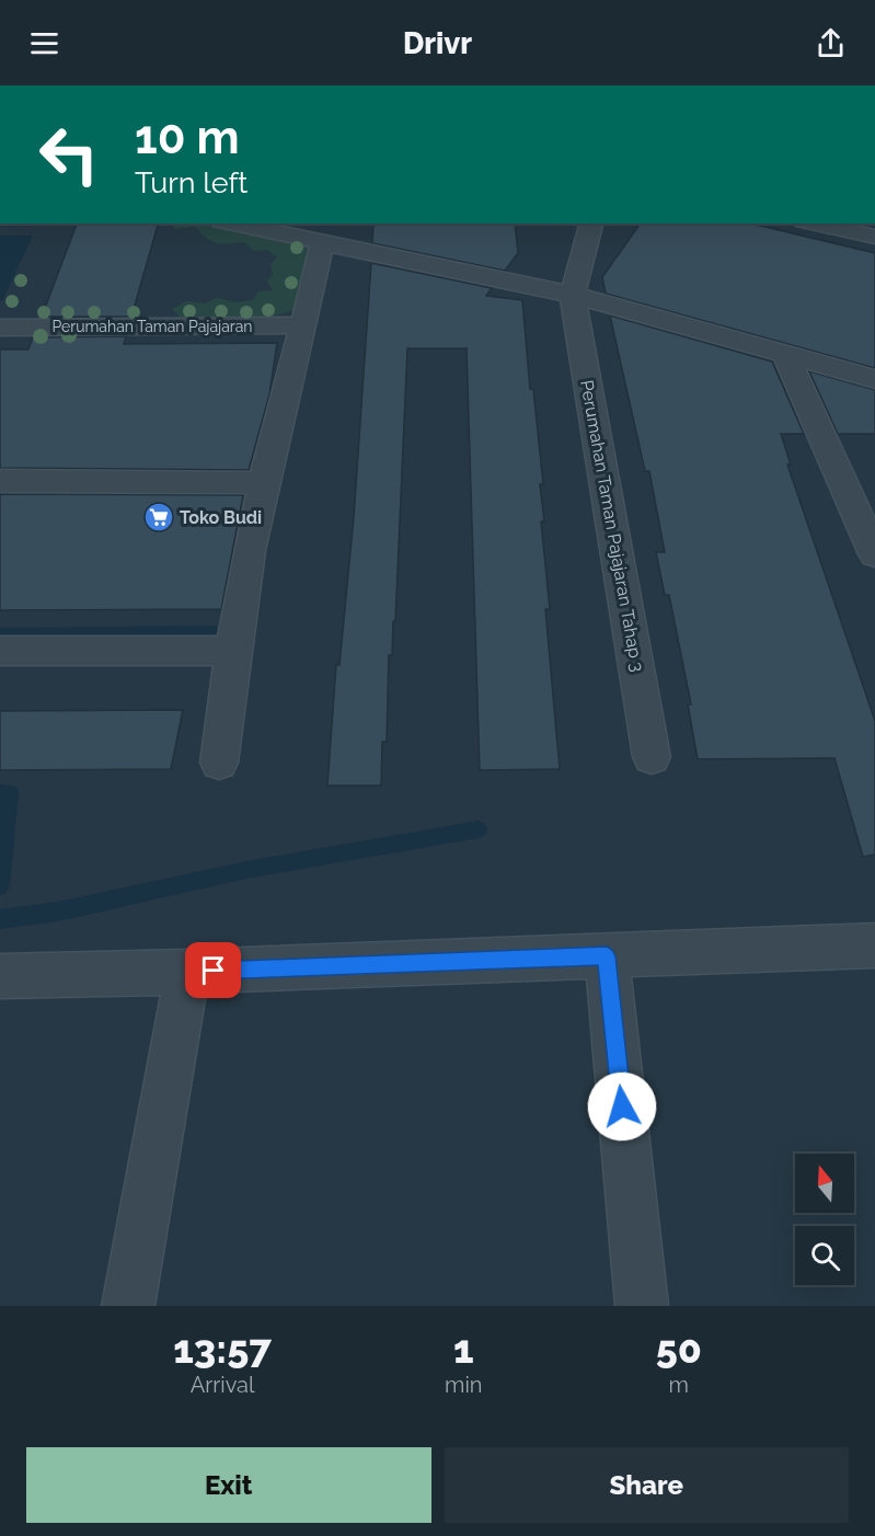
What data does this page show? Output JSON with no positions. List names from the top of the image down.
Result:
{
  "streets": {
    "street": ["Perumahan Taman Pajajaran", "Perumahan Taman Pajajaran Tahap 3"]
  },
  "places": {
    "supermarket": ["Toko Budi"]
  },
  "north": "top",
  "page": {
    "header": "Drivr",
    "turn": ["10 m", "Turn left"],
    "eta": [
      "13:57",
      "Arrival",
      "1",
      "min",
      "50",
      "m"
    ],
    "buttons": ["Exit", "Share"]
  }
}
